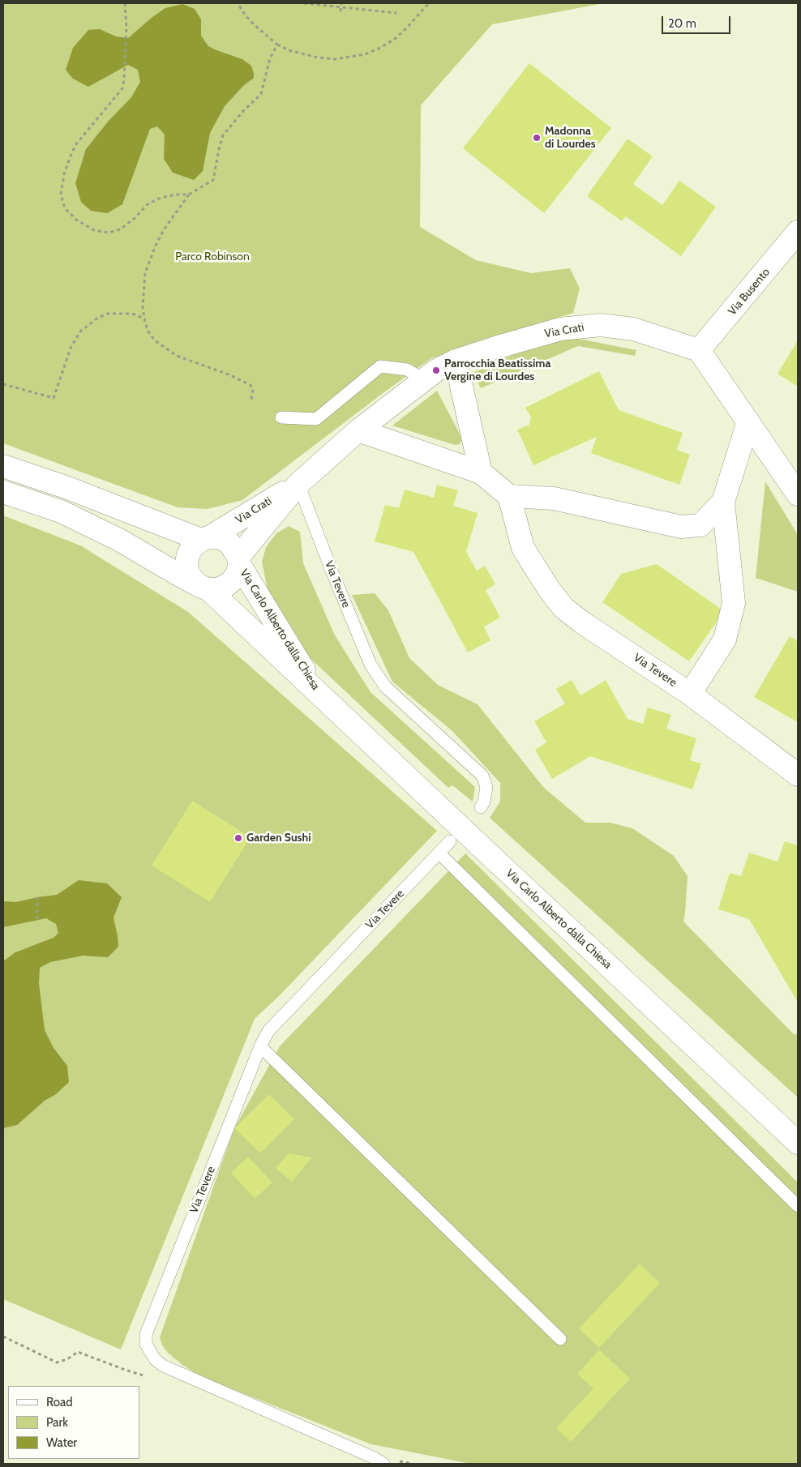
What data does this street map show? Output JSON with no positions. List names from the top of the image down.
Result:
{
  "streets": {
    "street": [
      "Via Busento",
      "Via Crati",
      "Via Tevere",
      "Via Carlo Alberto dalla Chiesa"
    ]
  },
  "crossings": [
    ["Via Busento", "Via Crati"],
    ["Via Crati", "Via Tevere"],
    ["Via Crati", "Via Carlo Alberto dalla Chiesa"]
  ],
  "parks": ["Parco Robinson"],
  "places": ["Madonna di Lourdes", "Parrocchia Beatissima Vergine di Lourdes", "Garden Sushi"],
  "legend": ["Road", "Park", "Water"],
  "scale_bar": "20 m"
}
